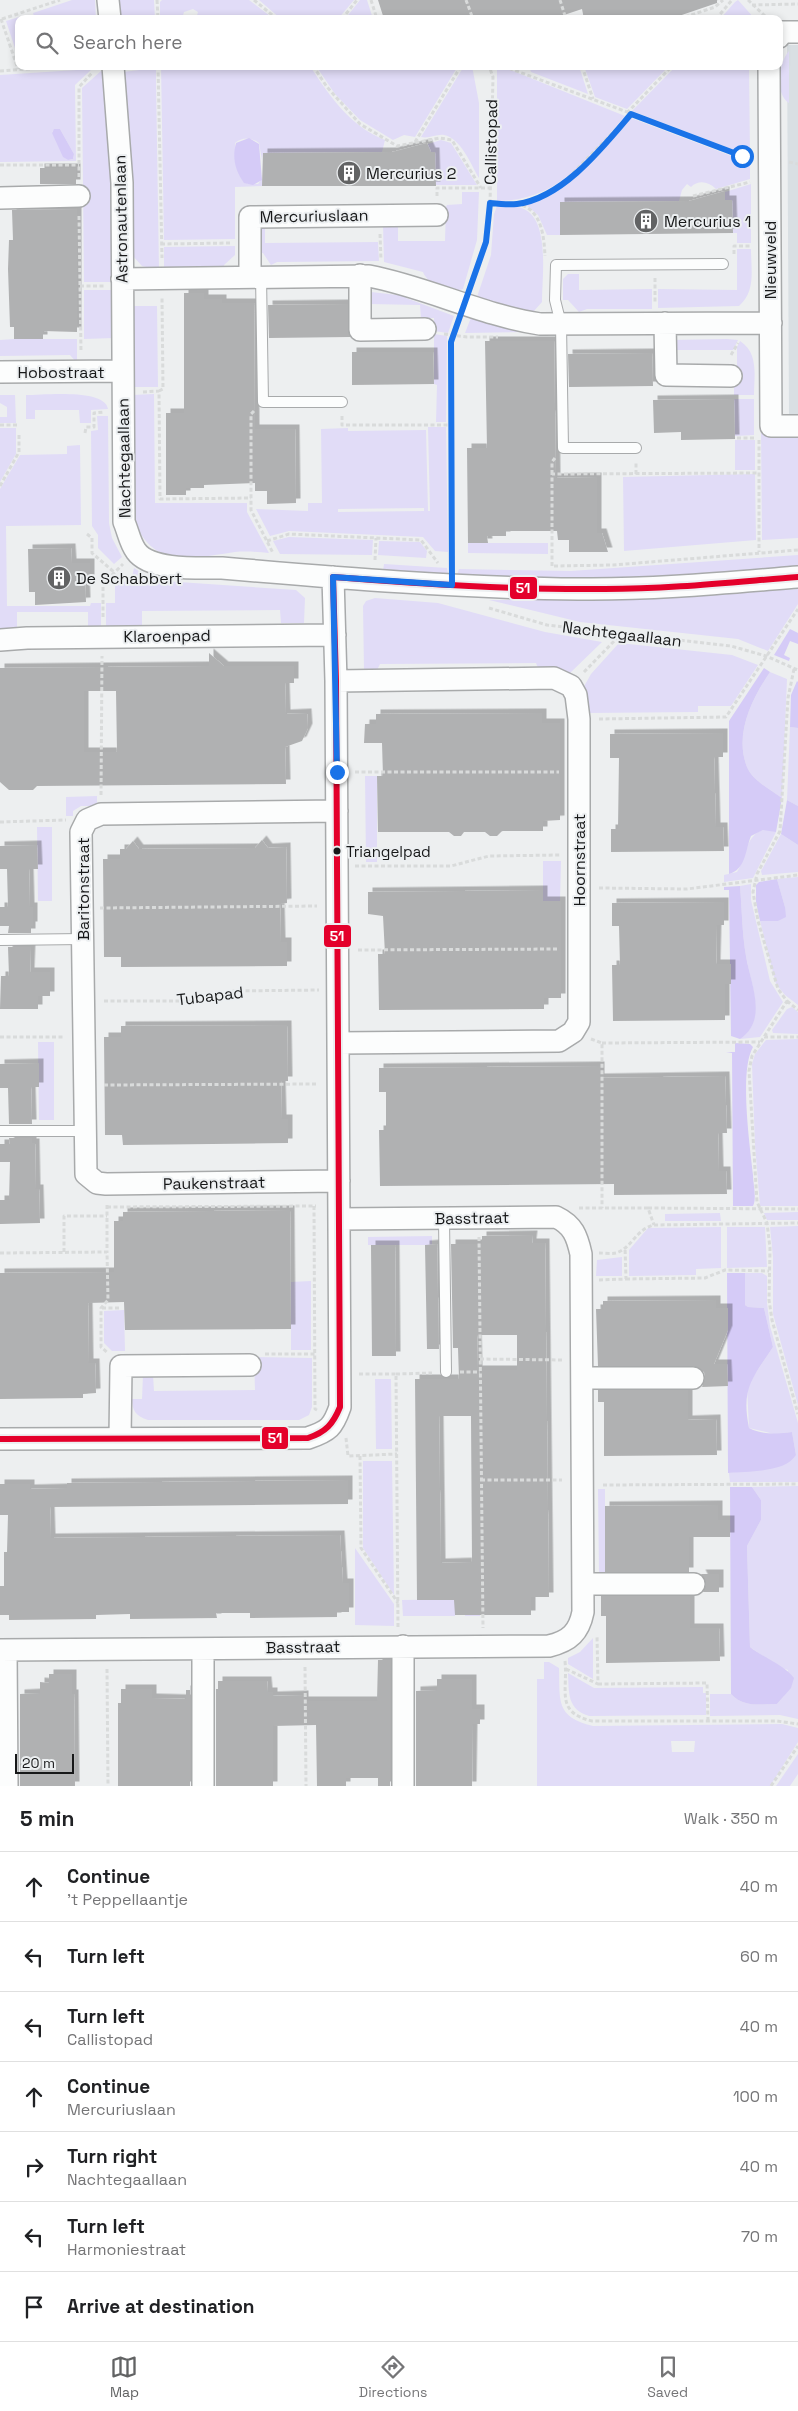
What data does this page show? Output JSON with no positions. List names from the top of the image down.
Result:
{
  "streets": {
    "street": [
      "Mercuriuslaan",
      "Astronautenlaan",
      "Nieuwveld",
      "Hobostraat",
      "Nachtegaallaan",
      "Klaroenpad",
      "Hoornstraat",
      "Baritonstraat",
      "Paukenstraat",
      "Basstraat"
    ],
    "path": ["Callistopad", "Tubapad"]
  },
  "crossings": [
    ["Astronautenlaan", "Hobostraat"],
    ["Astronautenlaan", "Nachtegaallaan"],
    ["Hobostraat", "Nachtegaallaan"],
    ["Baritonstraat", "Tubapad"],
    ["Baritonstraat", "Paukenstraat"]
  ],
  "places": {
    "building": ["Mercurius 2", "Mercurius 1", "De Schabbert"],
    "other": ["Triangelpad"]
  },
  "lines": ["transit line 51"],
  "scale_bar": "20 m",
  "page": {
    "search": "Search here",
    "scale": "20 m",
    "heading": ["5 min", "Walk · 350 m"],
    "list": [
      ["Continue", "'t Peppellaantje", "40 m"],
      ["Turn left", "60 m"],
      ["Turn left", "Callistopad", "40 m"],
      ["Continue", "Mercuriuslaan", "100 m"],
      ["Turn right", "Nachtegaallaan", "40 m"],
      ["Turn left", "Harmoniestraat", "70 m"],
      "Arrive at destination"
    ],
    "nav": ["Map", "Directions", "Saved"]
  }
}
